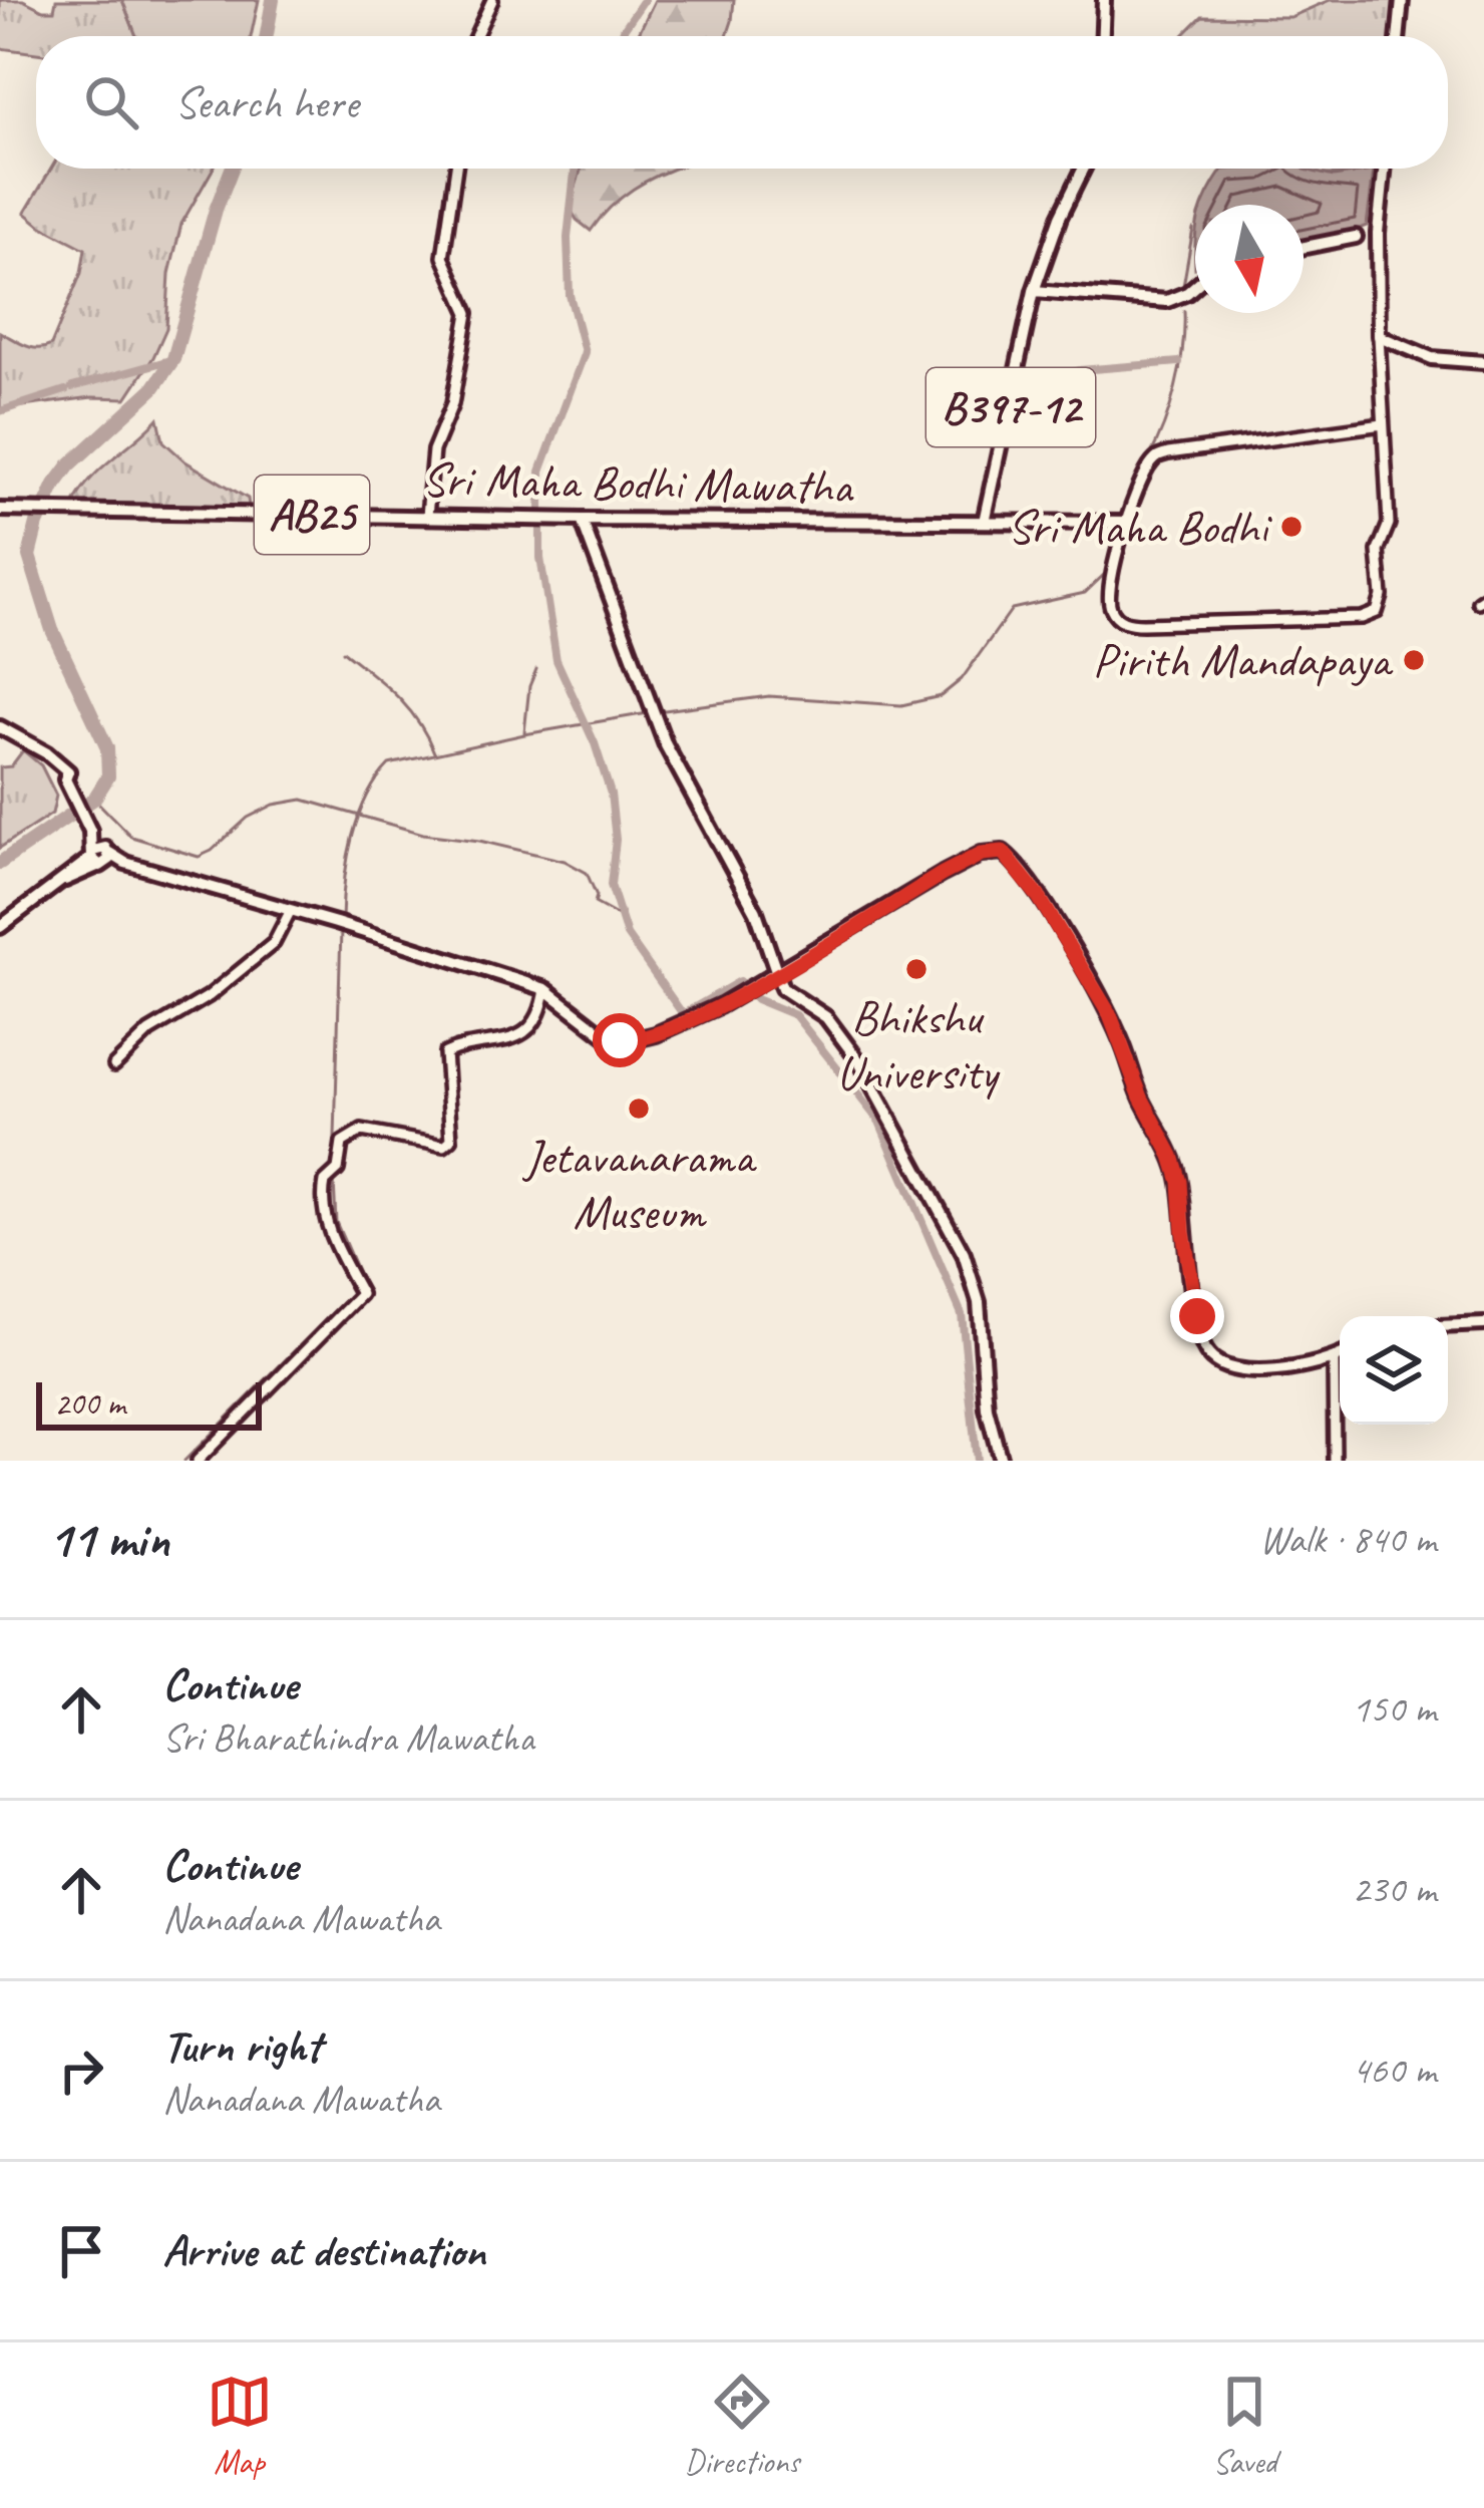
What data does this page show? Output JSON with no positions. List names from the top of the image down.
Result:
{
  "streets": {
    "main road": ["B397-12", "Sri Maha Bodhi Mawatha", "AB25"]
  },
  "crossings": [
    ["B397-12", "Sri Maha Bodhi Mawatha"]
  ],
  "places": [
    "Sri Maha Bodhi",
    "Pirith Mandapaya",
    "Bhikshu University",
    "Jetavanarama Museum"
  ],
  "scale_bar": "200 m",
  "north": "bottom",
  "page": {
    "search": "Search here",
    "scale": "200 m",
    "heading": ["11 min", "Walk · 840 m"],
    "list": [
      ["Continue", "Sri Bharathindra Mawatha", "150 m"],
      ["Continue", "Nanadana Mawatha", "230 m"],
      ["Turn right", "Nanadana Mawatha", "460 m"],
      "Arrive at destination"
    ],
    "nav": ["Map", "Directions", "Saved"]
  }
}
